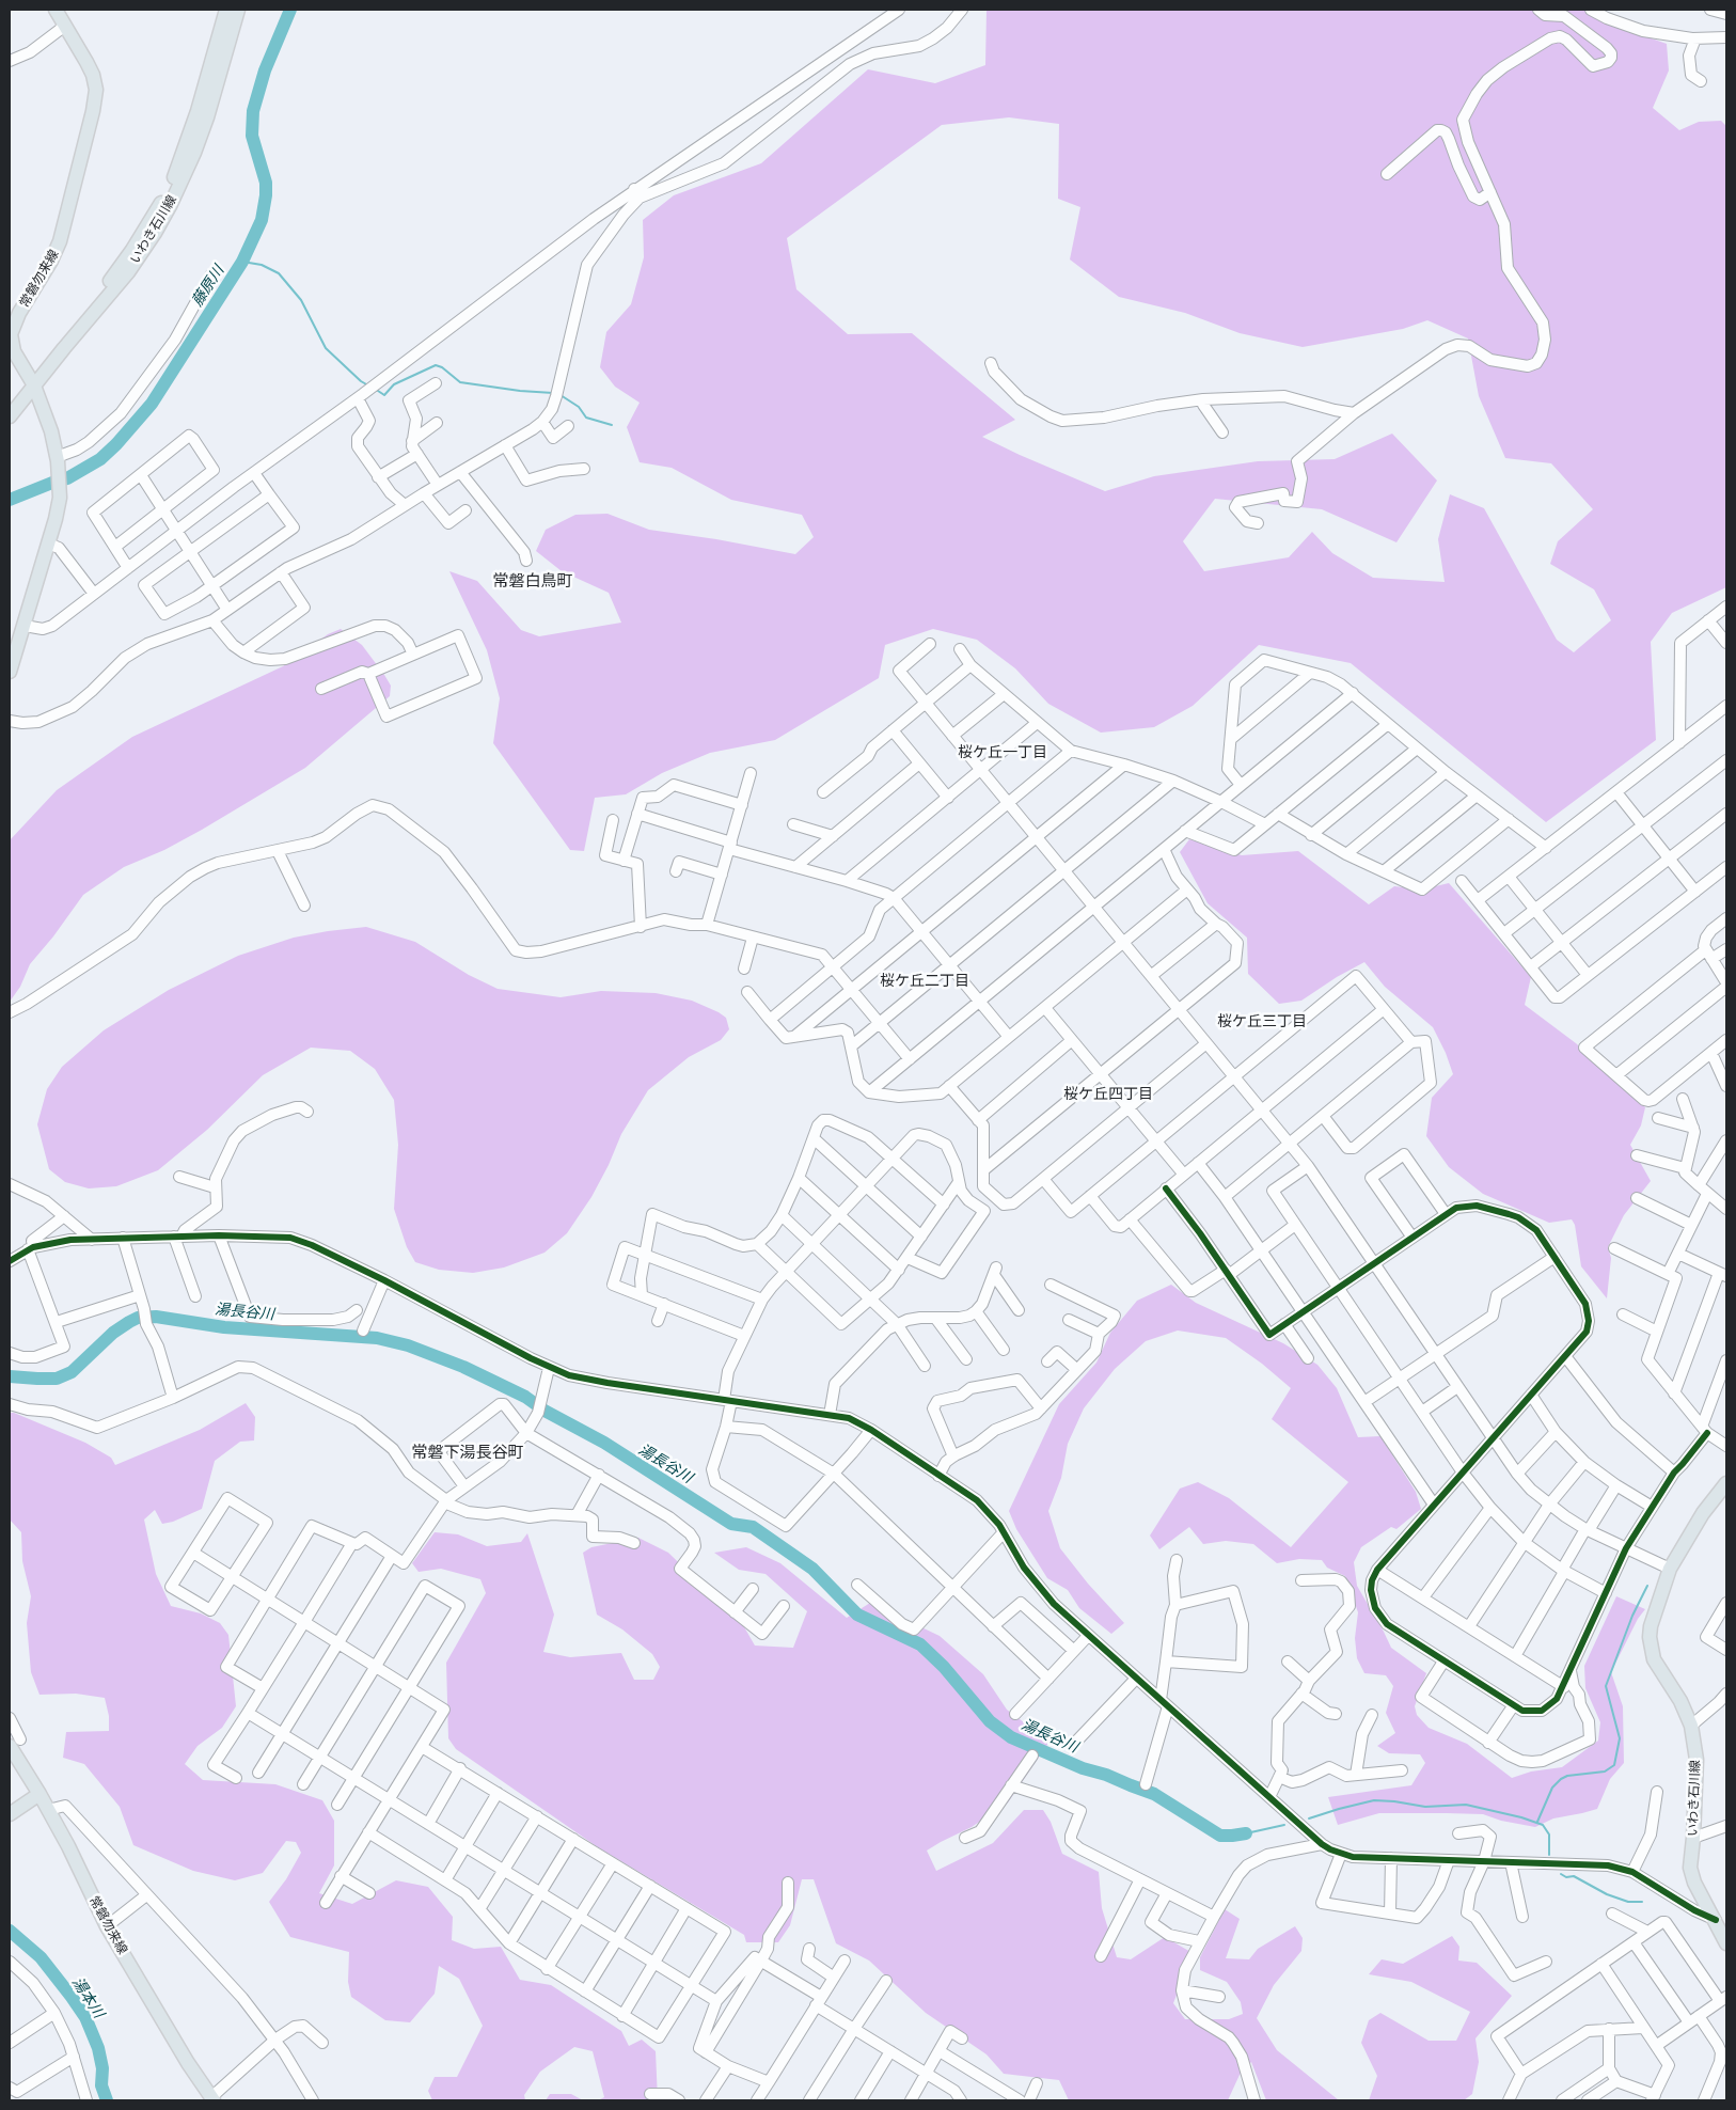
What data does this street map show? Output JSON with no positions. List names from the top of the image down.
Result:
{
  "streets": {
    "main road": ["いわき石川線", "常磐勿来線"]
  },
  "crossings": [
    ["いわき石川線", "常磐勿来線"]
  ],
  "districts": [
    "常磐白鳥町",
    "桜ケ丘一丁目",
    "桜ケ丘二丁目",
    "桜ケ丘三丁目",
    "桜ケ丘四丁目",
    "常磐下湯長谷町"
  ],
  "water": ["藤原川", "湯長谷川", "湯本川"]
}
